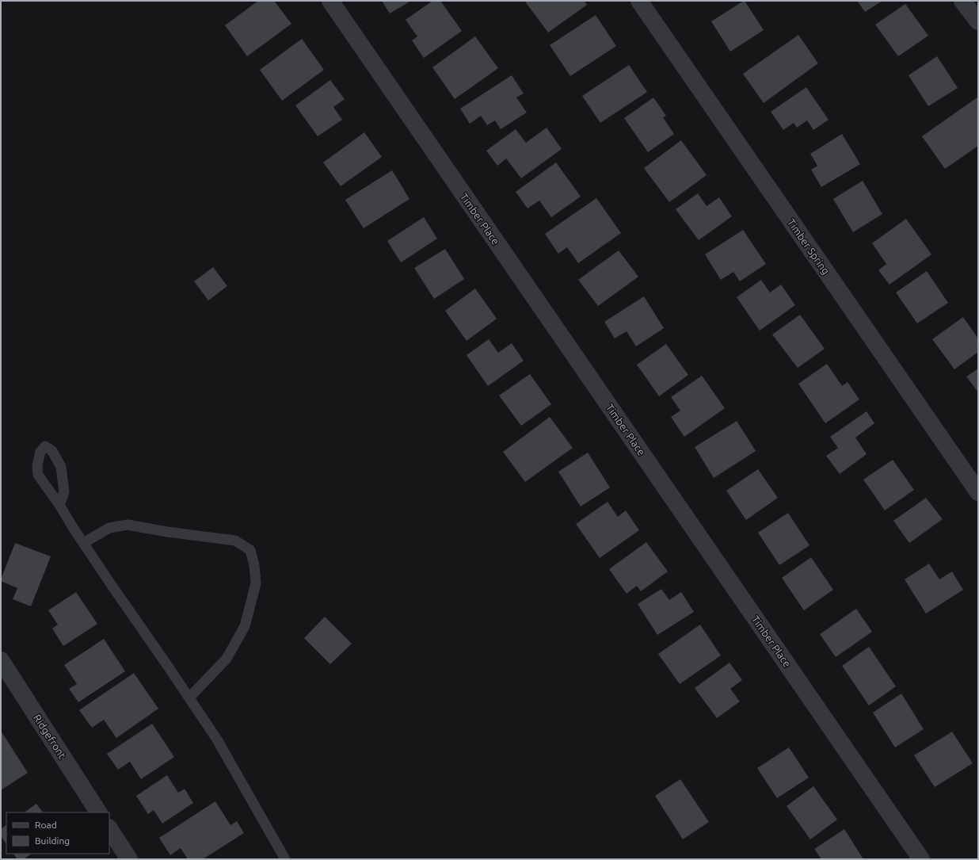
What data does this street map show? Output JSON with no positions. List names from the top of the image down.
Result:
{
  "streets": {
    "street": ["Timber Place", "Timber Spring", "Ridgefront"]
  },
  "legend": ["Road", "Building"]
}
